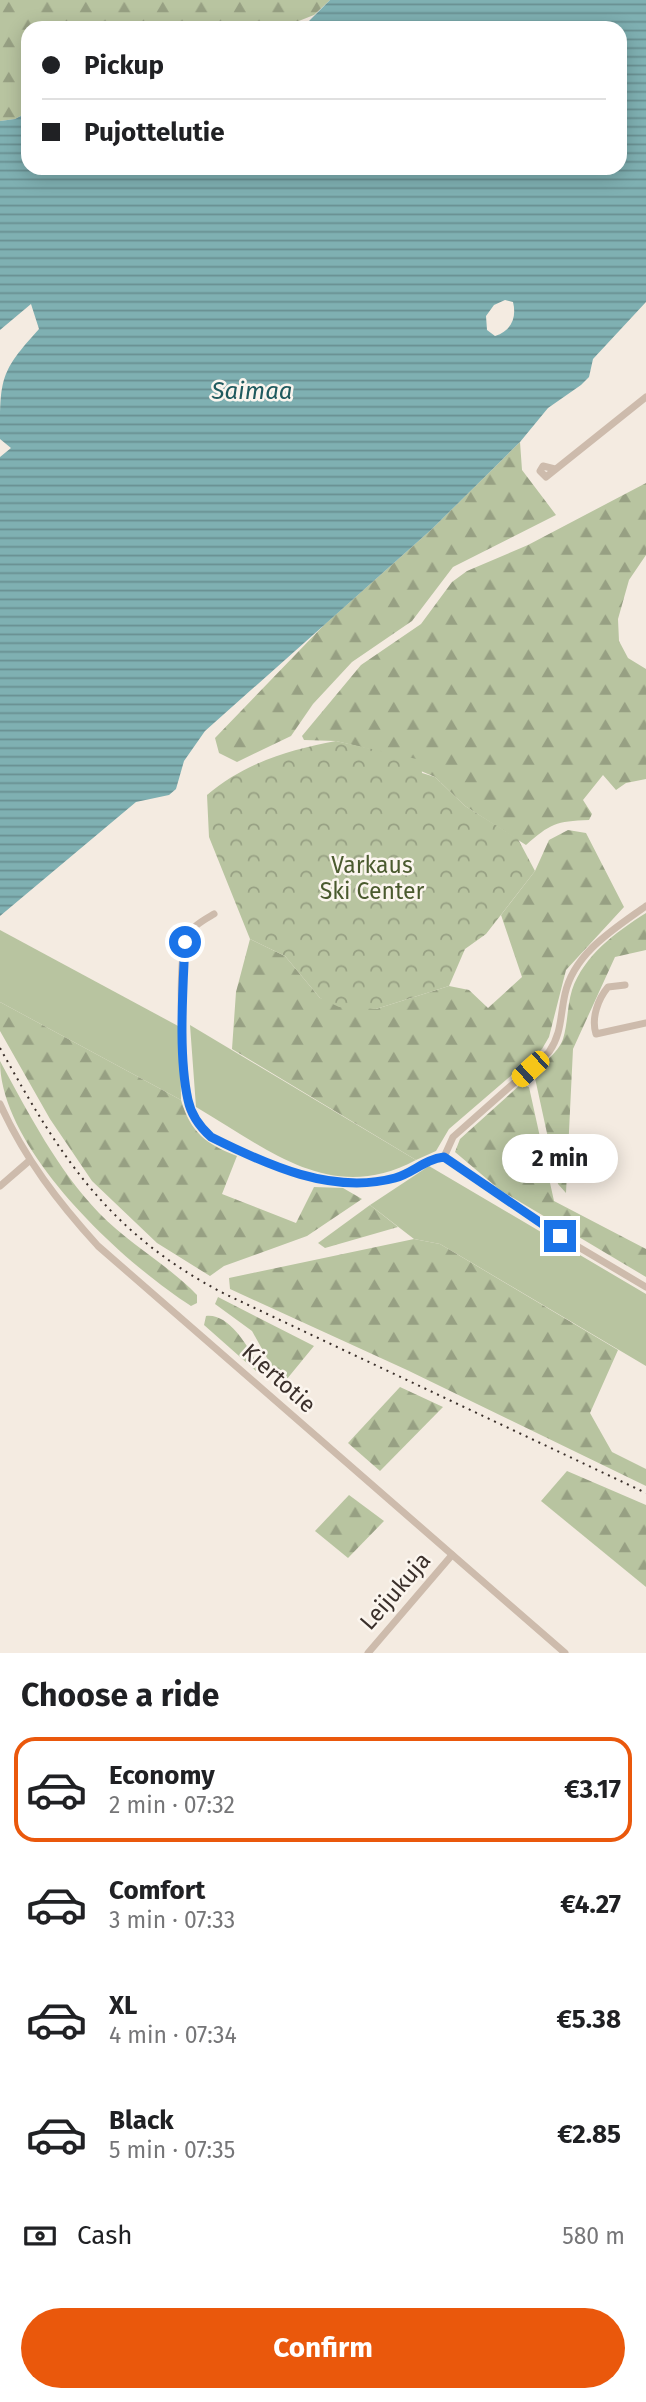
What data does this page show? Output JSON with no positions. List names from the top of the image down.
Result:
{
  "streets": {
    "street": ["Kiertotie", "Leijukuja"]
  },
  "crossings": [
    ["Kiertotie", "Leijukuja"]
  ],
  "water": ["Saimaa"],
  "parks": ["Varkaus Ski Center"],
  "page": {
    "banner": ["Pickup", "Pujottelutie"],
    "bubble": "2 min",
    "heading": "Choose a ride",
    "list": [
      {
        "name": "Economy",
        "note": "2 min · 07:32",
        "value": "€3.17"
      },
      {
        "name": "Comfort",
        "note": "3 min · 07:33",
        "value": "€4.27"
      },
      {
        "name": "XL",
        "note": "4 min · 07:34",
        "value": "€5.38"
      },
      {
        "name": "Black",
        "note": "5 min · 07:35",
        "value": "€2.85"
      }
    ],
    "pay": ["Cash", "580 m"],
    "buttons": "Confirm"
  }
}
